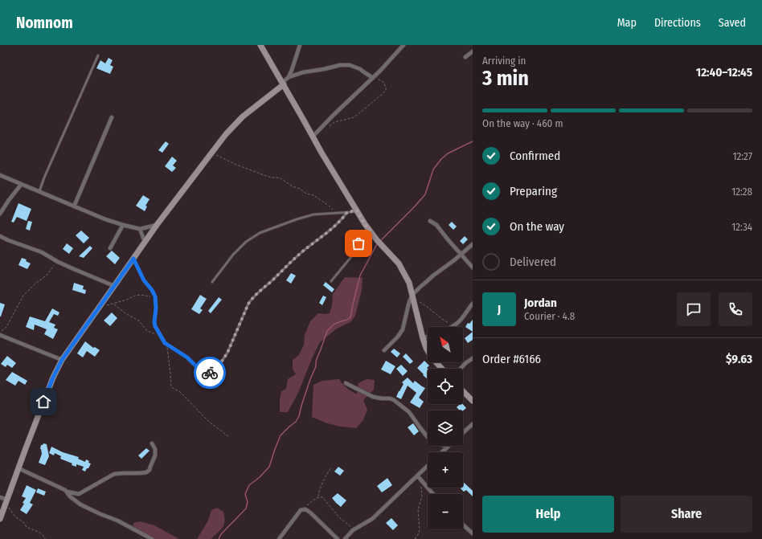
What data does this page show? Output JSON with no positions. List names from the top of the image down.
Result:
{
  "north": "top left",
  "page": {
    "header": "Nomnom",
    "nav": ["Map", "Directions", "Saved"],
    "heading": ["3 min", "Arriving in", "12:40–12:45"],
    "panel": [
      "Jordan",
      "Courier · 4.8",
      "Order #6166",
      "$9.63"
    ],
    "bar": "On the way · 460 m",
    "list": [
      ["Confirmed", "12:27"],
      ["Preparing", "12:28"],
      ["On the way", "12:34"],
      "Delivered"
    ],
    "round": "J",
    "map_buttons": ["+", "−"],
    "buttons": ["Help", "Share"]
  }
}
